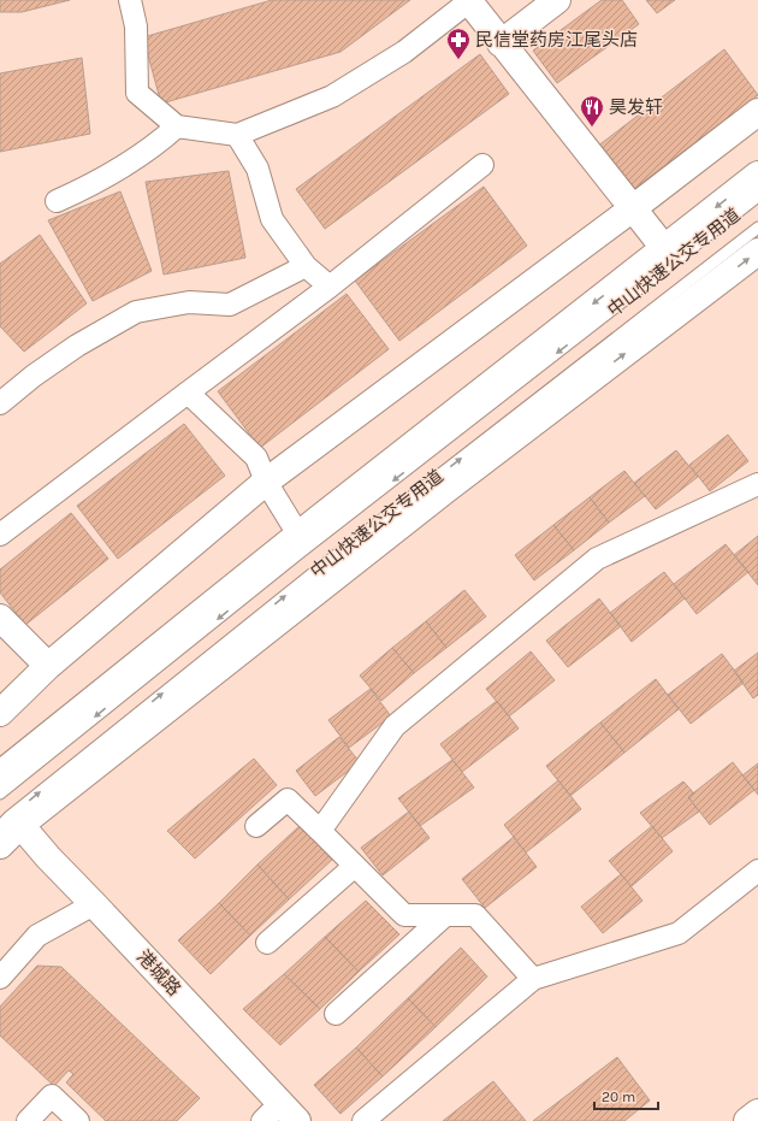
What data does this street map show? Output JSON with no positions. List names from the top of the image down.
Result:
{
  "streets": {
    "main road": ["港城路"],
    "lane": ["中山快速公交专用道"]
  },
  "crossings": [
    ["中山快速公交专用道", "港城路"]
  ],
  "places": {
    "pharmacy": ["民信堂药房江尾头店"],
    "restaurant": ["昊发轩"]
  },
  "scale_bar": "20 m"
}
